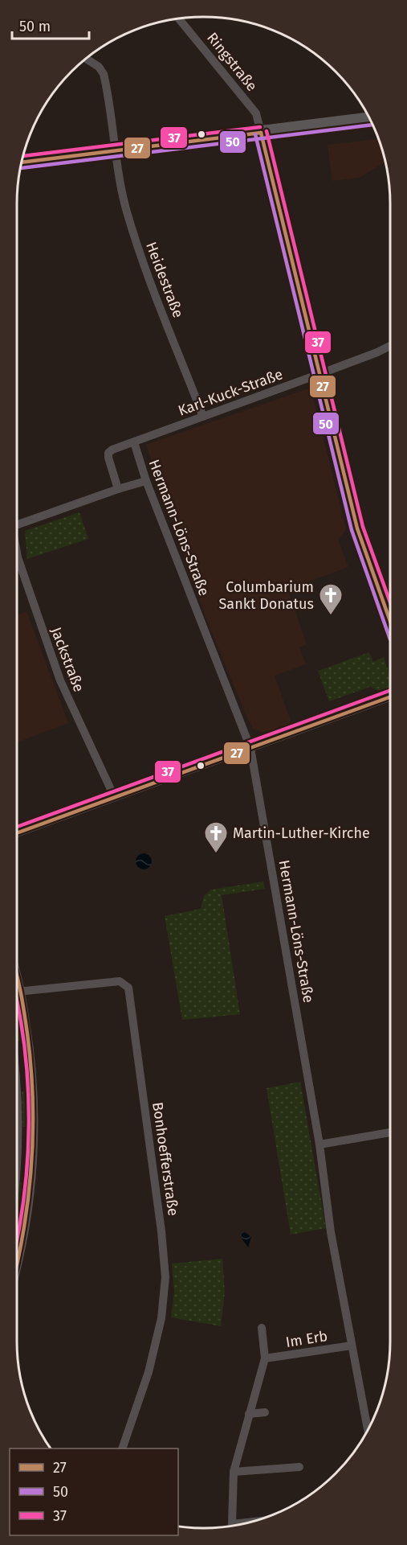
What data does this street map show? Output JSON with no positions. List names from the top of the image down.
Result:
{
  "streets": {
    "street": [
      "Ringstraße",
      "Heidestraße",
      "Karl-Kuck-Straße",
      "Hermann-Löns-Straße",
      "Jackstraße",
      "Bonhoefferstraße",
      "Im Erb"
    ]
  },
  "crossings": [
    ["Heidestraße", "Karl-Kuck-Straße"],
    ["Karl-Kuck-Straße", "Hermann-Löns-Straße"],
    ["Hermann-Löns-Straße", "Im Erb"]
  ],
  "places": {
    "church": ["Columbarium Sankt Donatus", "Martin-Luther-Kirche"]
  },
  "lines": ["transit line 50", "transit line 37", "transit line 27"],
  "legend": ["27", "50", "37"],
  "scale_bar": "50 m"
}
